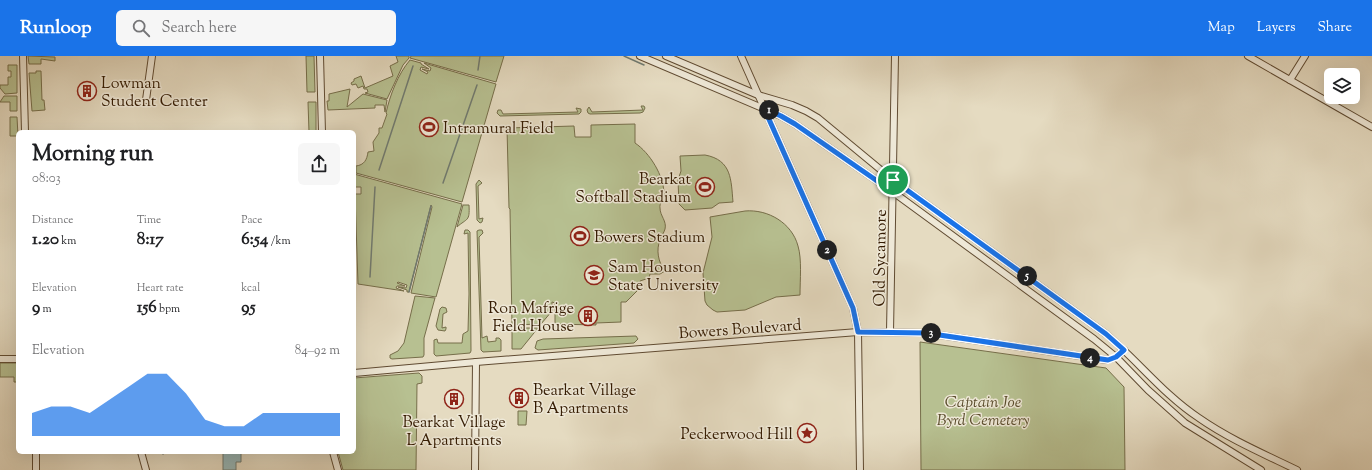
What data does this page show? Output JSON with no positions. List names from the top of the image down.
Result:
{
  "streets": {
    "street": ["Old Sycamore", "Bowers Boulevard"]
  },
  "crossings": [
    ["Old Sycamore", "Bowers Boulevard"]
  ],
  "parks": ["Captain Joe Byrd Cemetery"],
  "places": {
    "building": [
      "Lowman Student Center",
      "Ron Mafrige Field House",
      "Bearkat Village B Apartments",
      "Bearkat Village L Apartments"
    ],
    "sports": ["Intramural Field", "Bearkat Softball Stadium", "Bowers Stadium"],
    "school or university": ["Sam Houston State University"],
    "place": ["Peckerwood Hill"]
  },
  "page": {
    "header": "Runloop",
    "search": "Search here",
    "nav": ["Map", "Layers", "Share"],
    "pins": [
      "1",
      "2",
      "5",
      "3",
      "4"
    ],
    "heading": ["Morning run", "08:03"],
    "stats": [
      ["Distance", "1.20 km"],
      ["Time", "8:17"],
      ["Pace", "6:54 /km"],
      ["Elevation", "9 m"],
      ["Heart rate", "156 bpm"],
      ["kcal", "95"]
    ],
    "chart": ["Elevation", "84–92 m"]
  }
}
